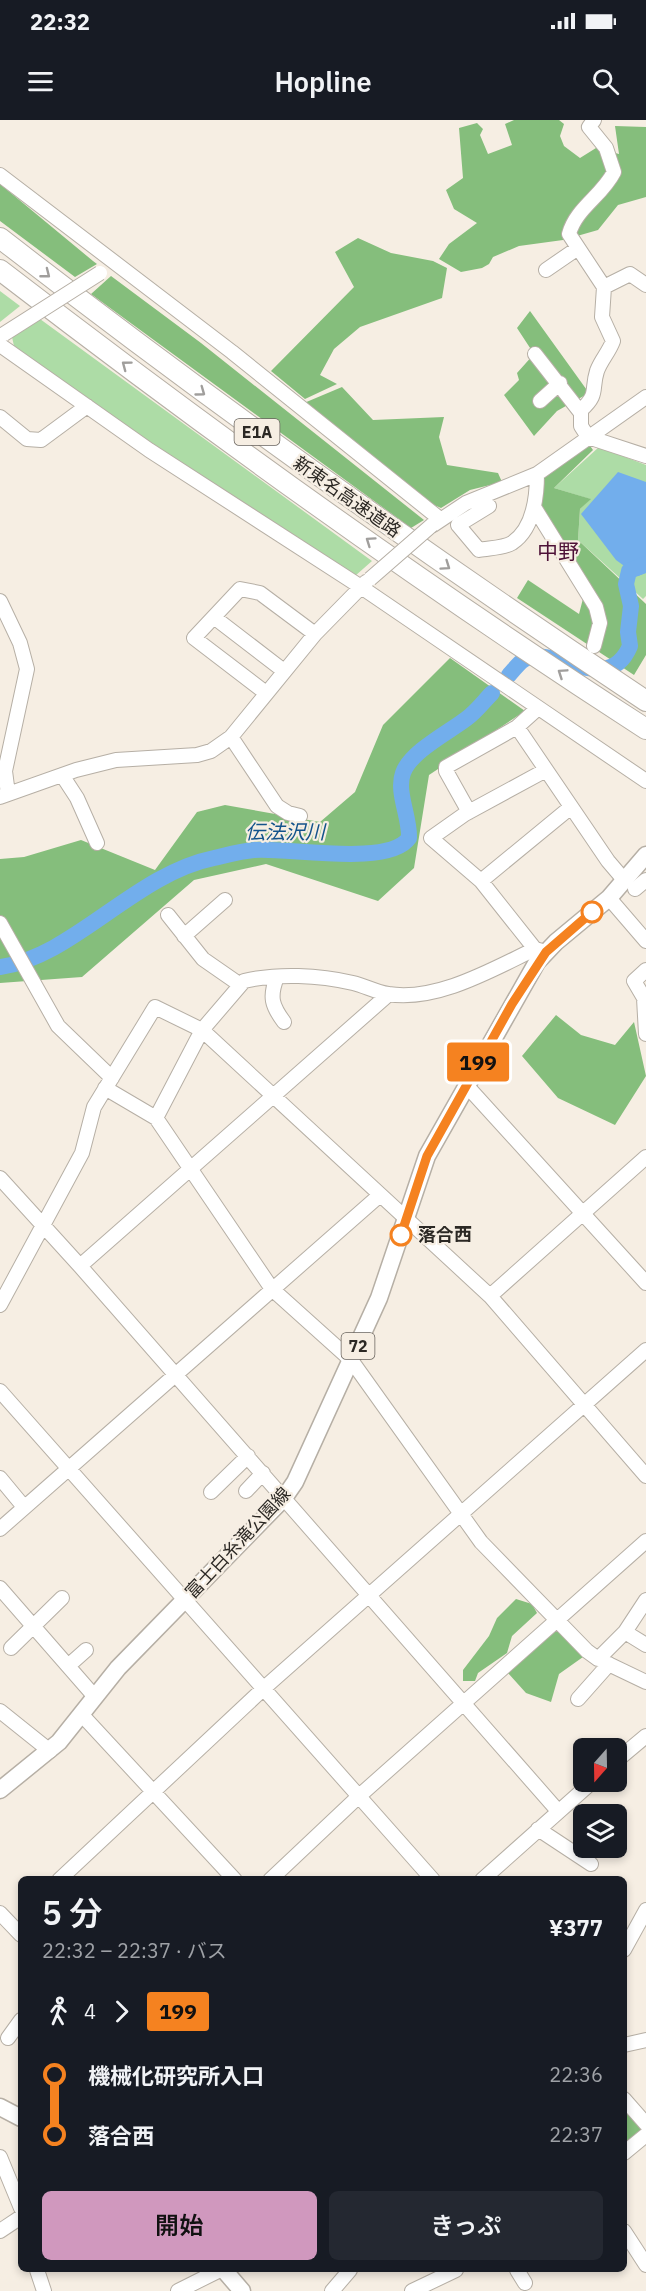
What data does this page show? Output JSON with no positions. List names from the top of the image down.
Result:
{
  "streets": {
    "highway": ["E1A", "新東名高速道路"],
    "main road": ["72", "富士白糸滝公園線"]
  },
  "districts": ["中野"],
  "water": ["伝法沢川"],
  "places": ["落合西"],
  "lines": ["bus line 199"],
  "north": "bottom",
  "page": {
    "status": "22:32",
    "header": "Hopline",
    "on_map": "199",
    "heading": ["5 分", "22:32 – 22:37 · バス", "¥377"],
    "legs": ["4", "199"],
    "list": [
      {
        "name": "機械化研究所入口",
        "value": "22:36"
      },
      {
        "name": "落合西",
        "value": "22:37"
      }
    ],
    "buttons": ["開始", "きっぷ"]
  }
}
